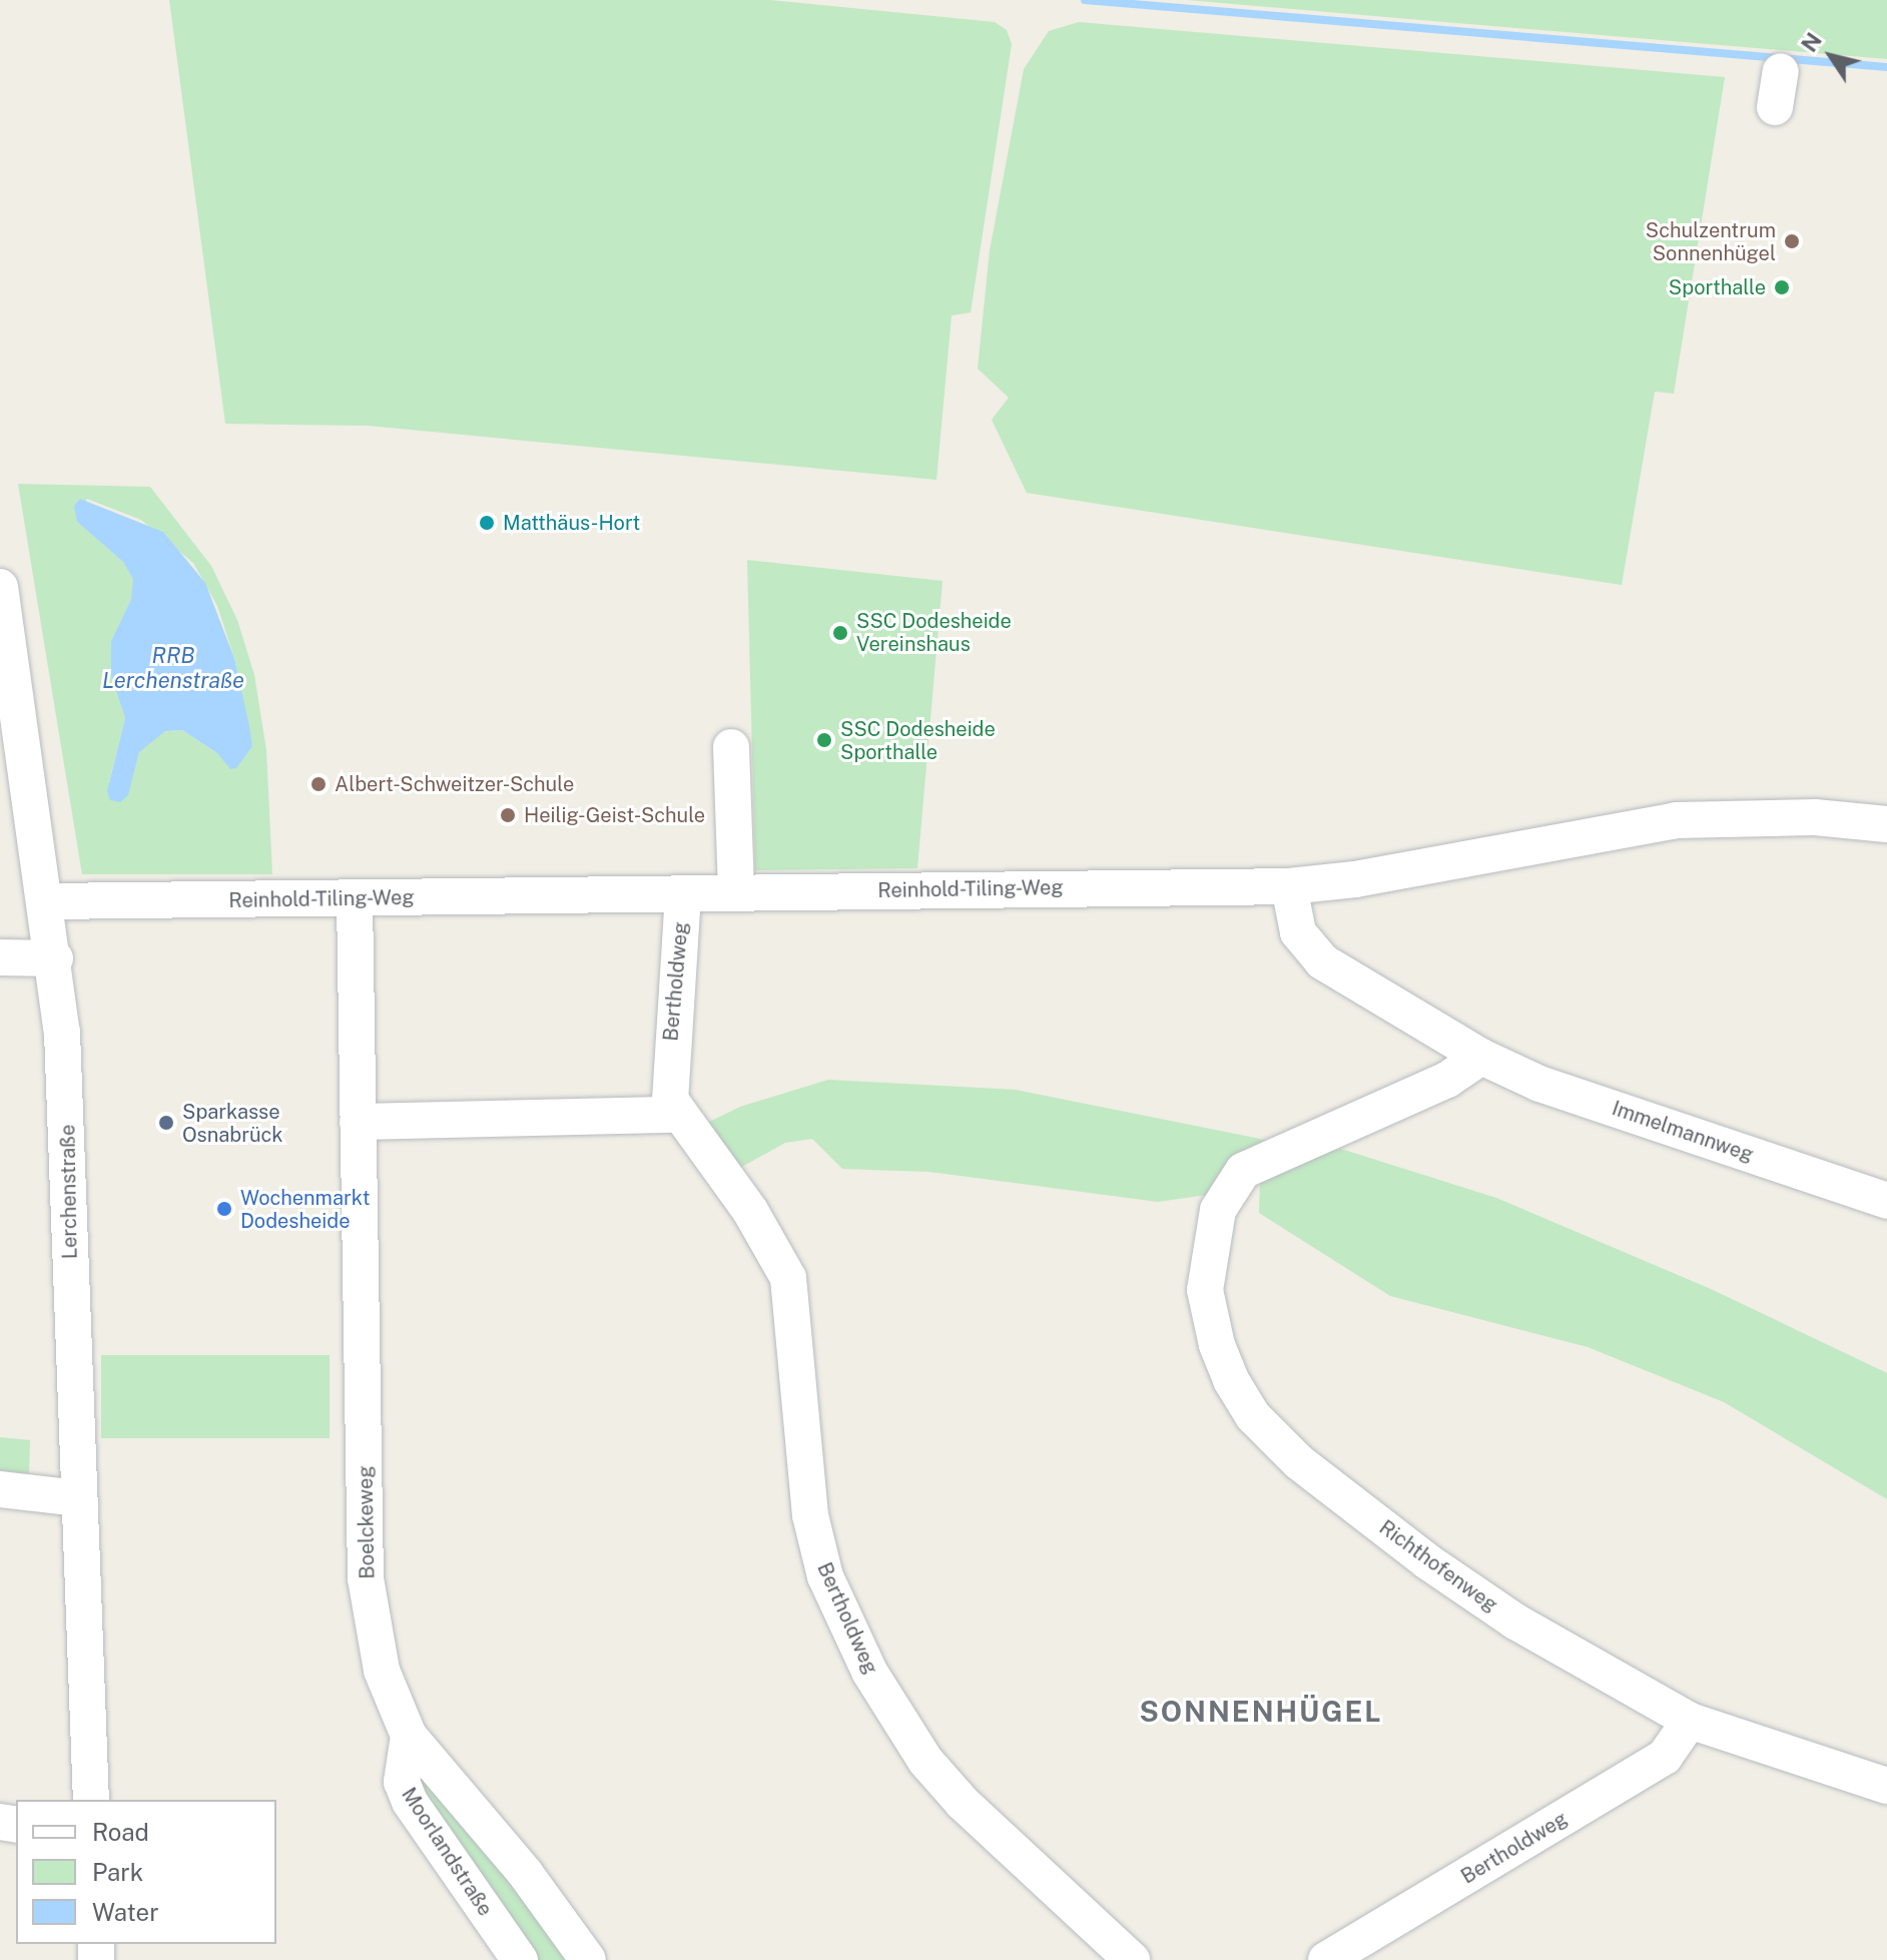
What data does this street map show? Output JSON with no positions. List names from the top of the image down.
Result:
{
  "streets": {
    "street": [
      "Reinhold-Tiling-Weg",
      "Bertholdweg",
      "Immelmannweg",
      "Lerchenstraße",
      "Boelckeweg",
      "Richthofenweg",
      "Moorlandstraße"
    ]
  },
  "crossings": [
    ["Reinhold-Tiling-Weg", "Bertholdweg"],
    ["Reinhold-Tiling-Weg", "Immelmannweg"],
    ["Reinhold-Tiling-Weg", "Lerchenstraße"],
    ["Reinhold-Tiling-Weg", "Boelckeweg"],
    ["Bertholdweg", "Richthofenweg"],
    ["Immelmannweg", "Richthofenweg"],
    ["Boelckeweg", "Moorlandstraße"]
  ],
  "districts": ["SONNENHÜGEL"],
  "water": ["RRB Lerchenstraße"],
  "places": [
    "Schulzentrum Sonnenhügel",
    "Sporthalle",
    "Matthäus-Hort",
    "SSC Dodesheide Vereinshaus",
    "SSC Dodesheide Sporthalle",
    "Albert-Schweitzer-Schule",
    "Heilig-Geist-Schule",
    "Sparkasse Osnabrück",
    "Wochenmarkt Dodesheide"
  ],
  "legend": ["Road", "Park", "Water"],
  "north": "top left"
}
